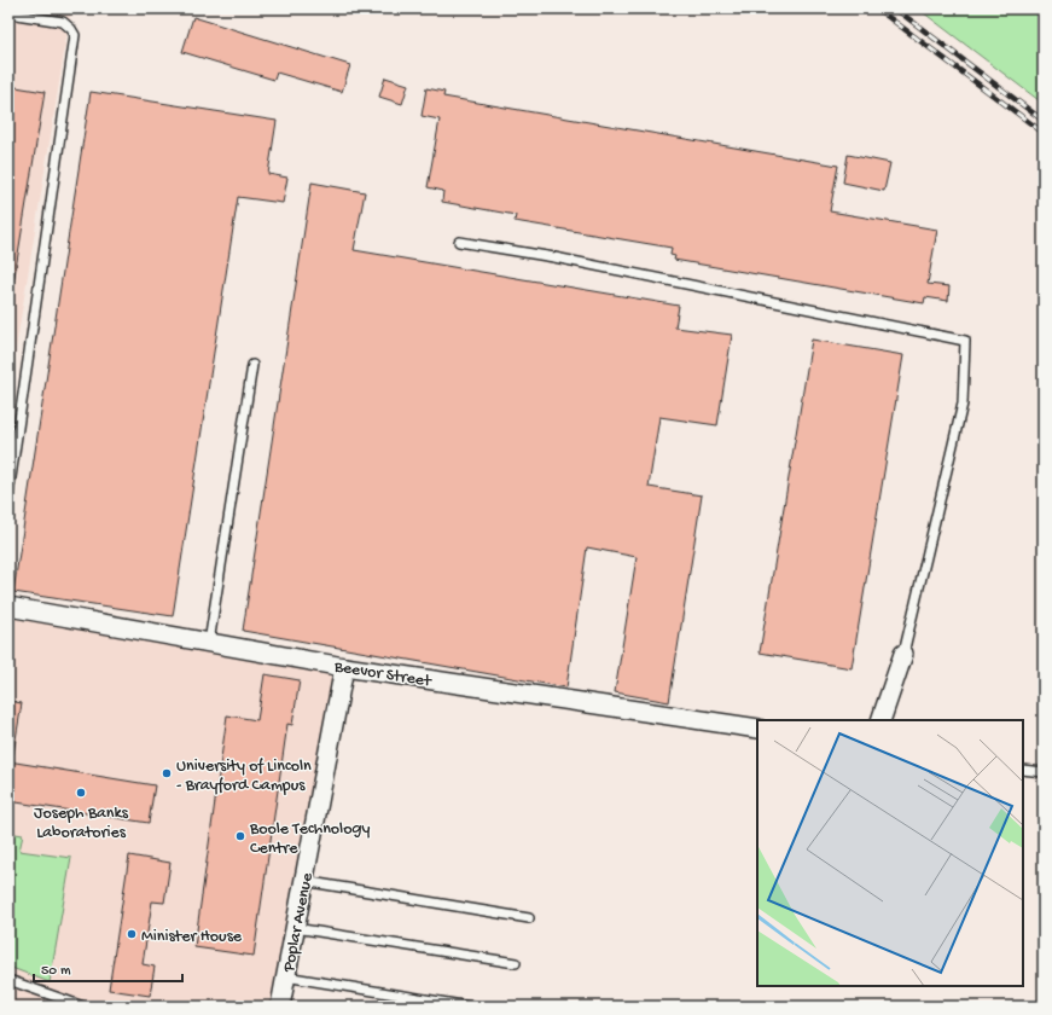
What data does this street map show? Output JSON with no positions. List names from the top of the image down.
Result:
{
  "streets": {
    "street": ["Beevor Street", "Poplar Avenue"]
  },
  "crossings": [
    ["Beevor Street", "Poplar Avenue"]
  ],
  "places": [
    "University of Lincoln - Brayford Campus",
    "Joseph Banks Laboratories",
    "Boole Technology Centre",
    "Minister House"
  ],
  "scale_bar": "50 m"
}
